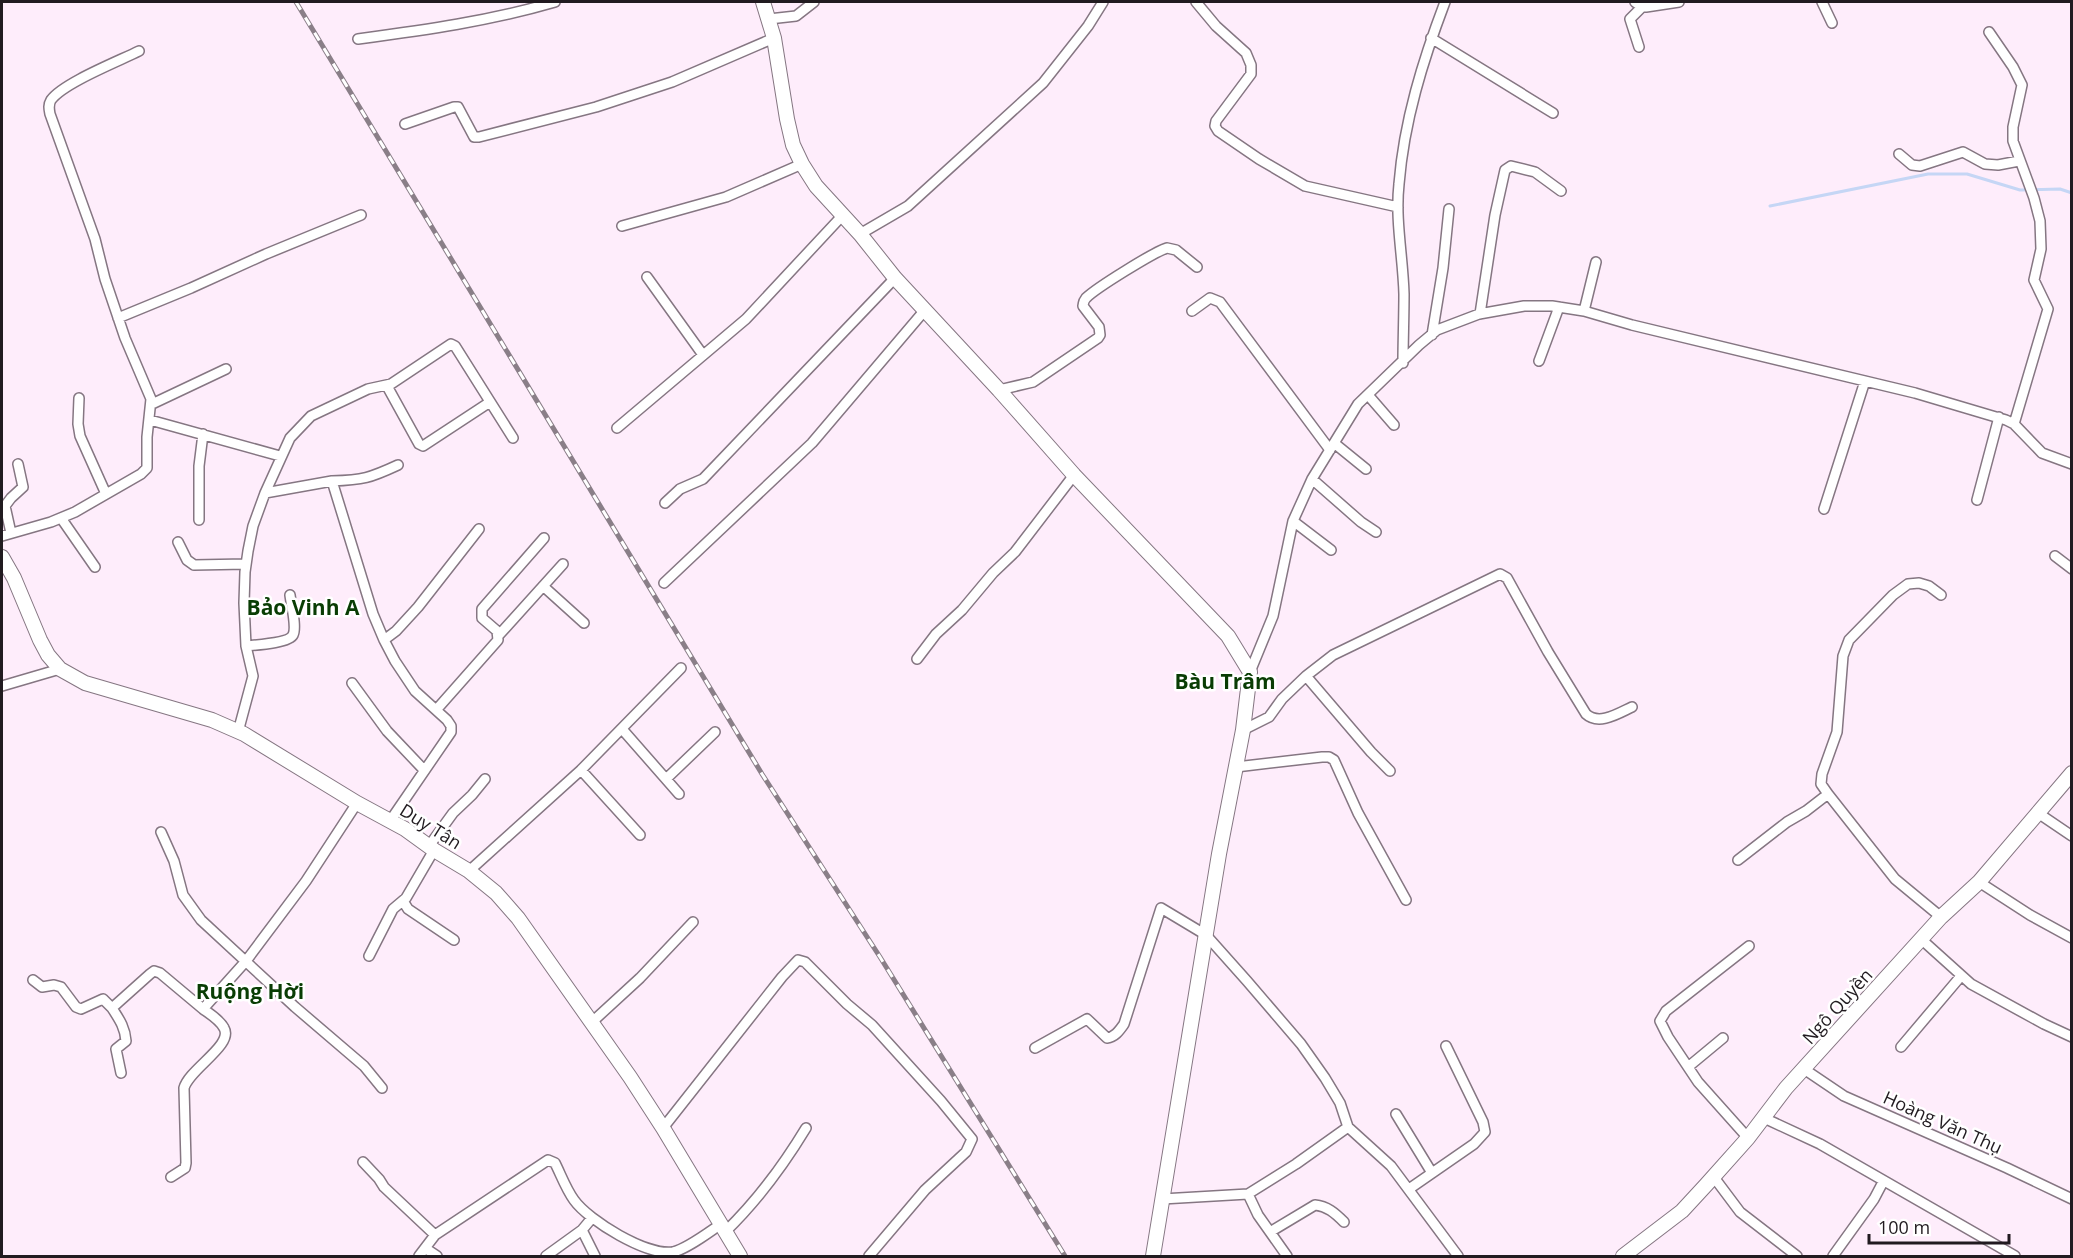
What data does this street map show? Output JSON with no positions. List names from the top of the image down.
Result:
{
  "streets": {
    "street": ["Duy Tân", "Ngô Quyền", "Hoàng Văn Thụ"]
  },
  "crossings": [
    ["Ngô Quyền", "Hoàng Văn Thụ"]
  ],
  "districts": ["Bảo Vinh A", "Bàu Trâm", "Ruộng Hời"],
  "scale_bar": "100 m"
}
